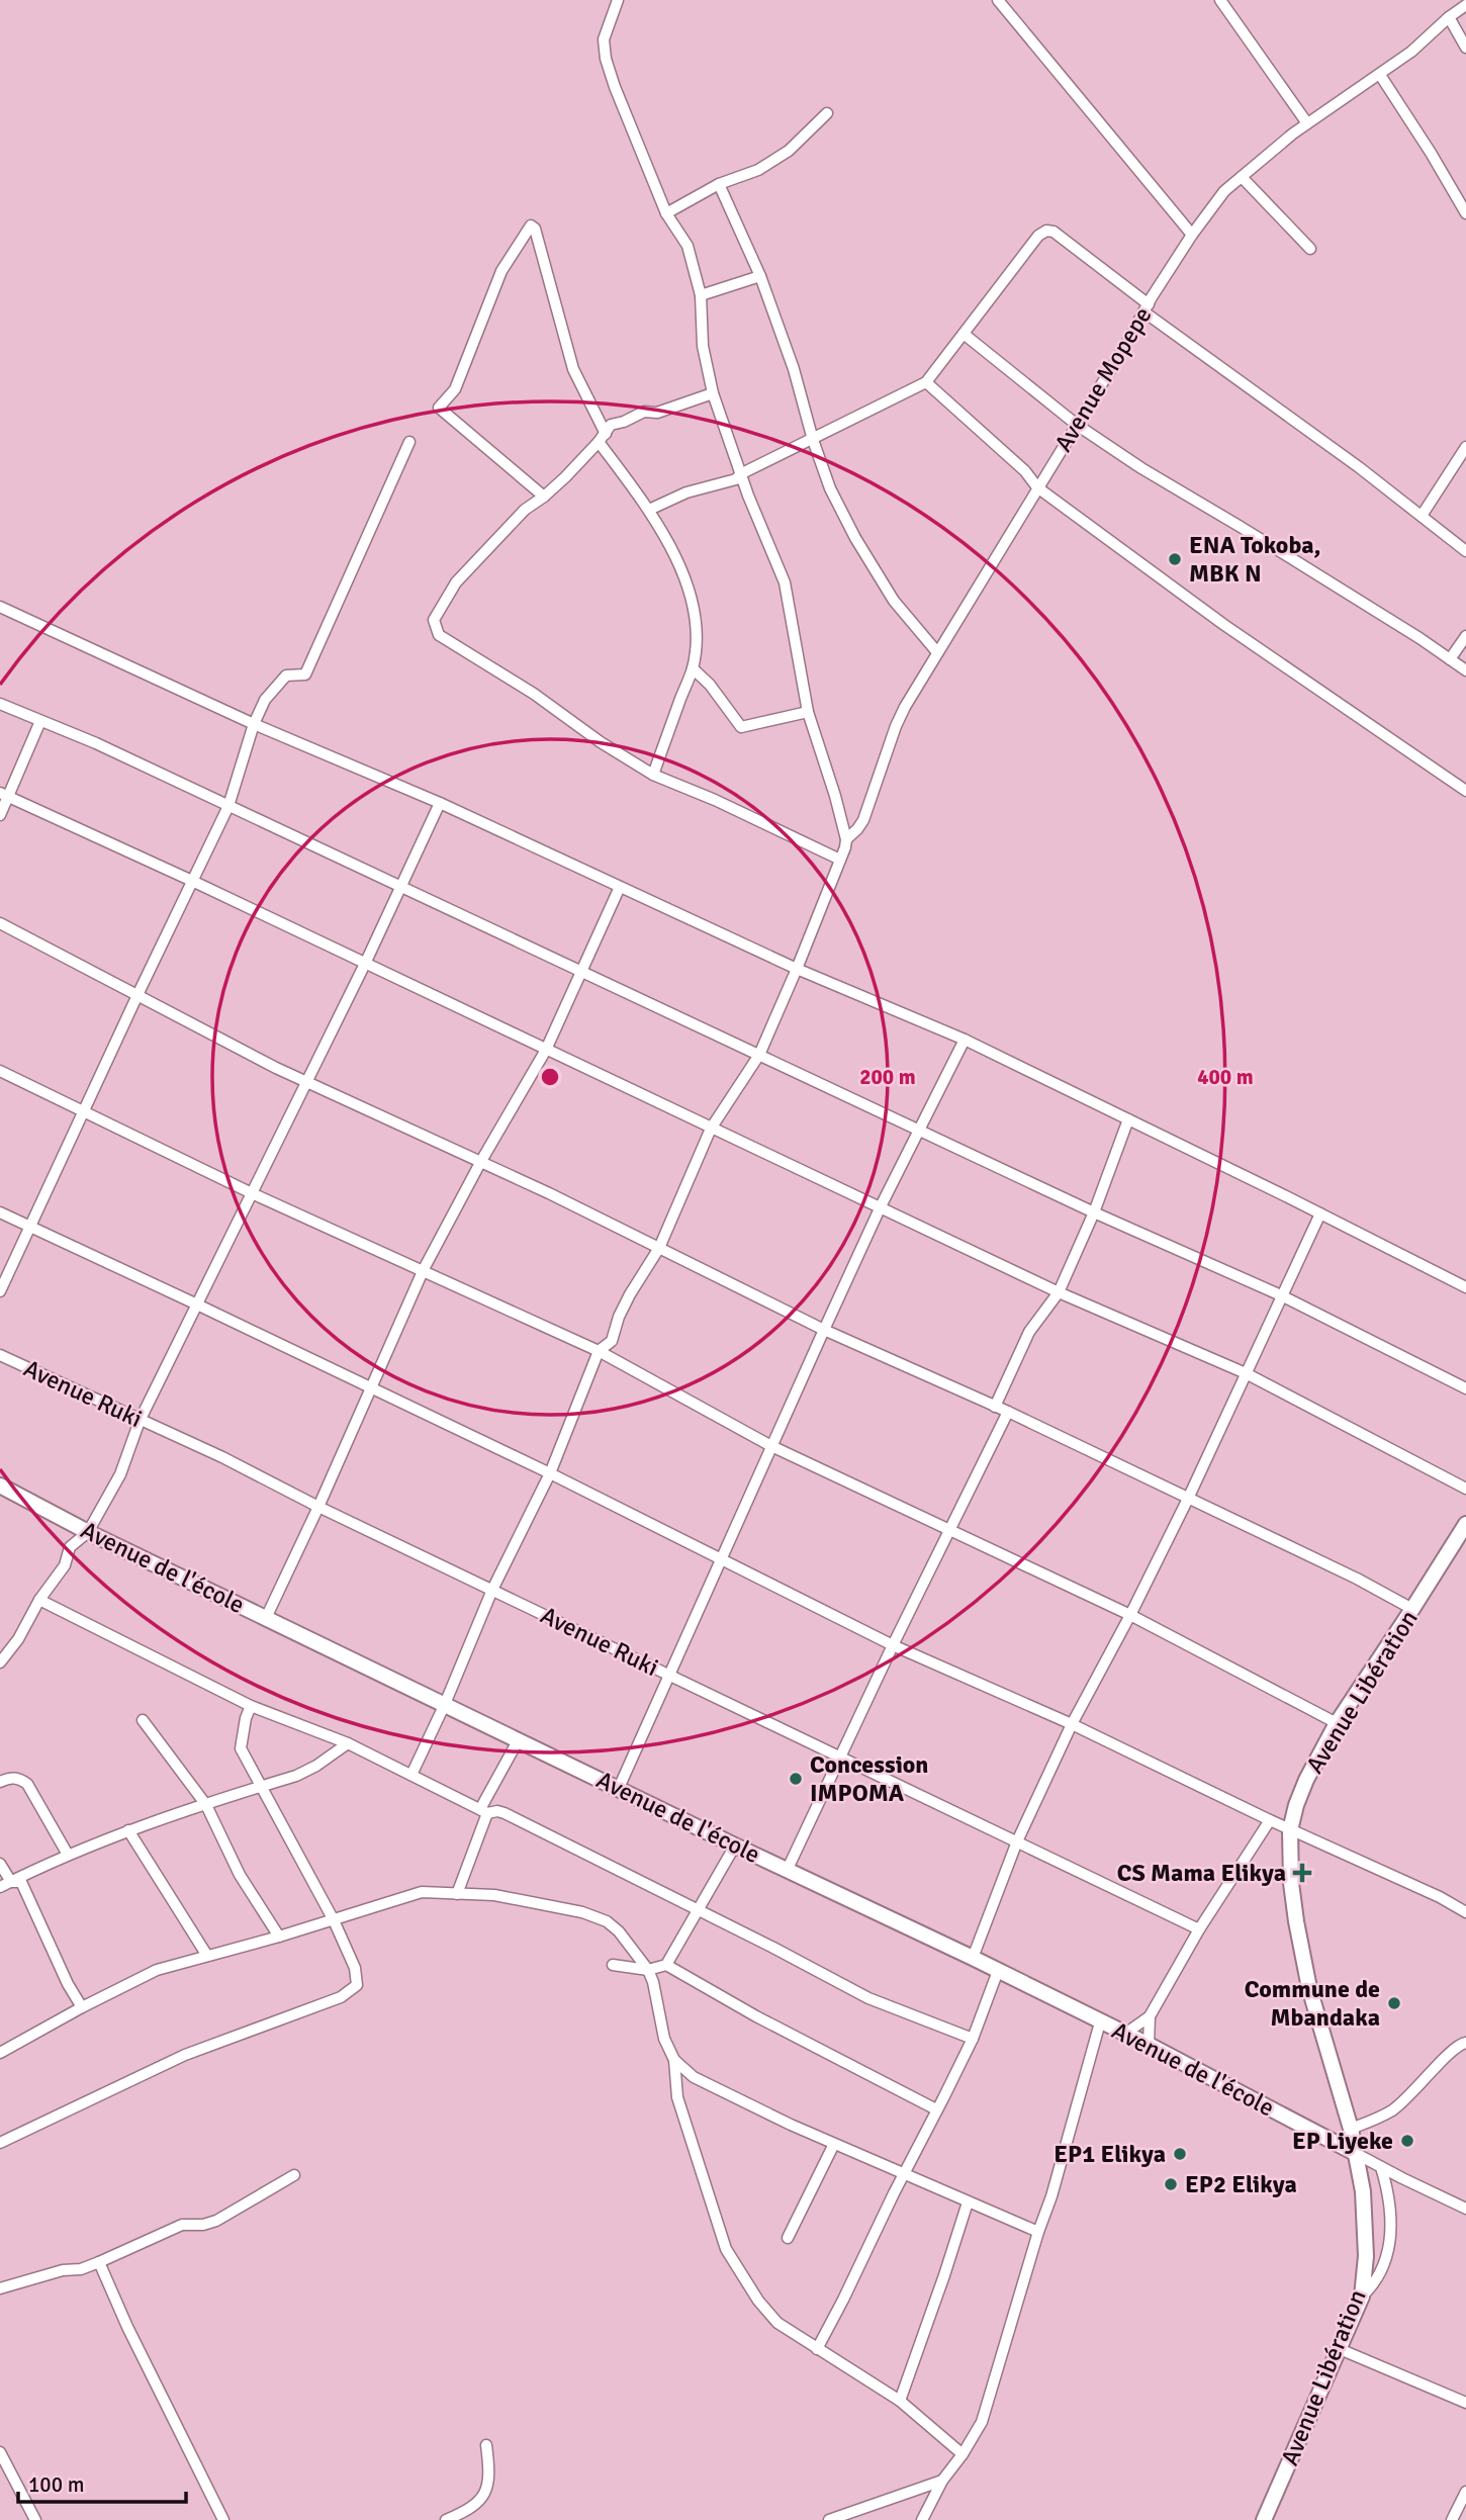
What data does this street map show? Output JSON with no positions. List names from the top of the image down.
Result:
{
  "streets": {
    "street": [
      "Avenue Mopepe",
      "Avenue Ruki",
      "Avenue de l'école",
      "Avenue Libération"
    ]
  },
  "crossings": [
    ["Avenue de l'école", "Avenue Libération"]
  ],
  "places": {
    "other": [
      "ENA Tokoba, MBK N",
      "Concession IMPOMA",
      "Commune de Mbandaka",
      "EP Liyeke",
      "EP1 Elikya",
      "EP2 Elikya"
    ],
    "health": ["CS Mama Elikya"]
  },
  "scale_bar": "100 m",
  "rings": ["200 m", "400 m"]
}
